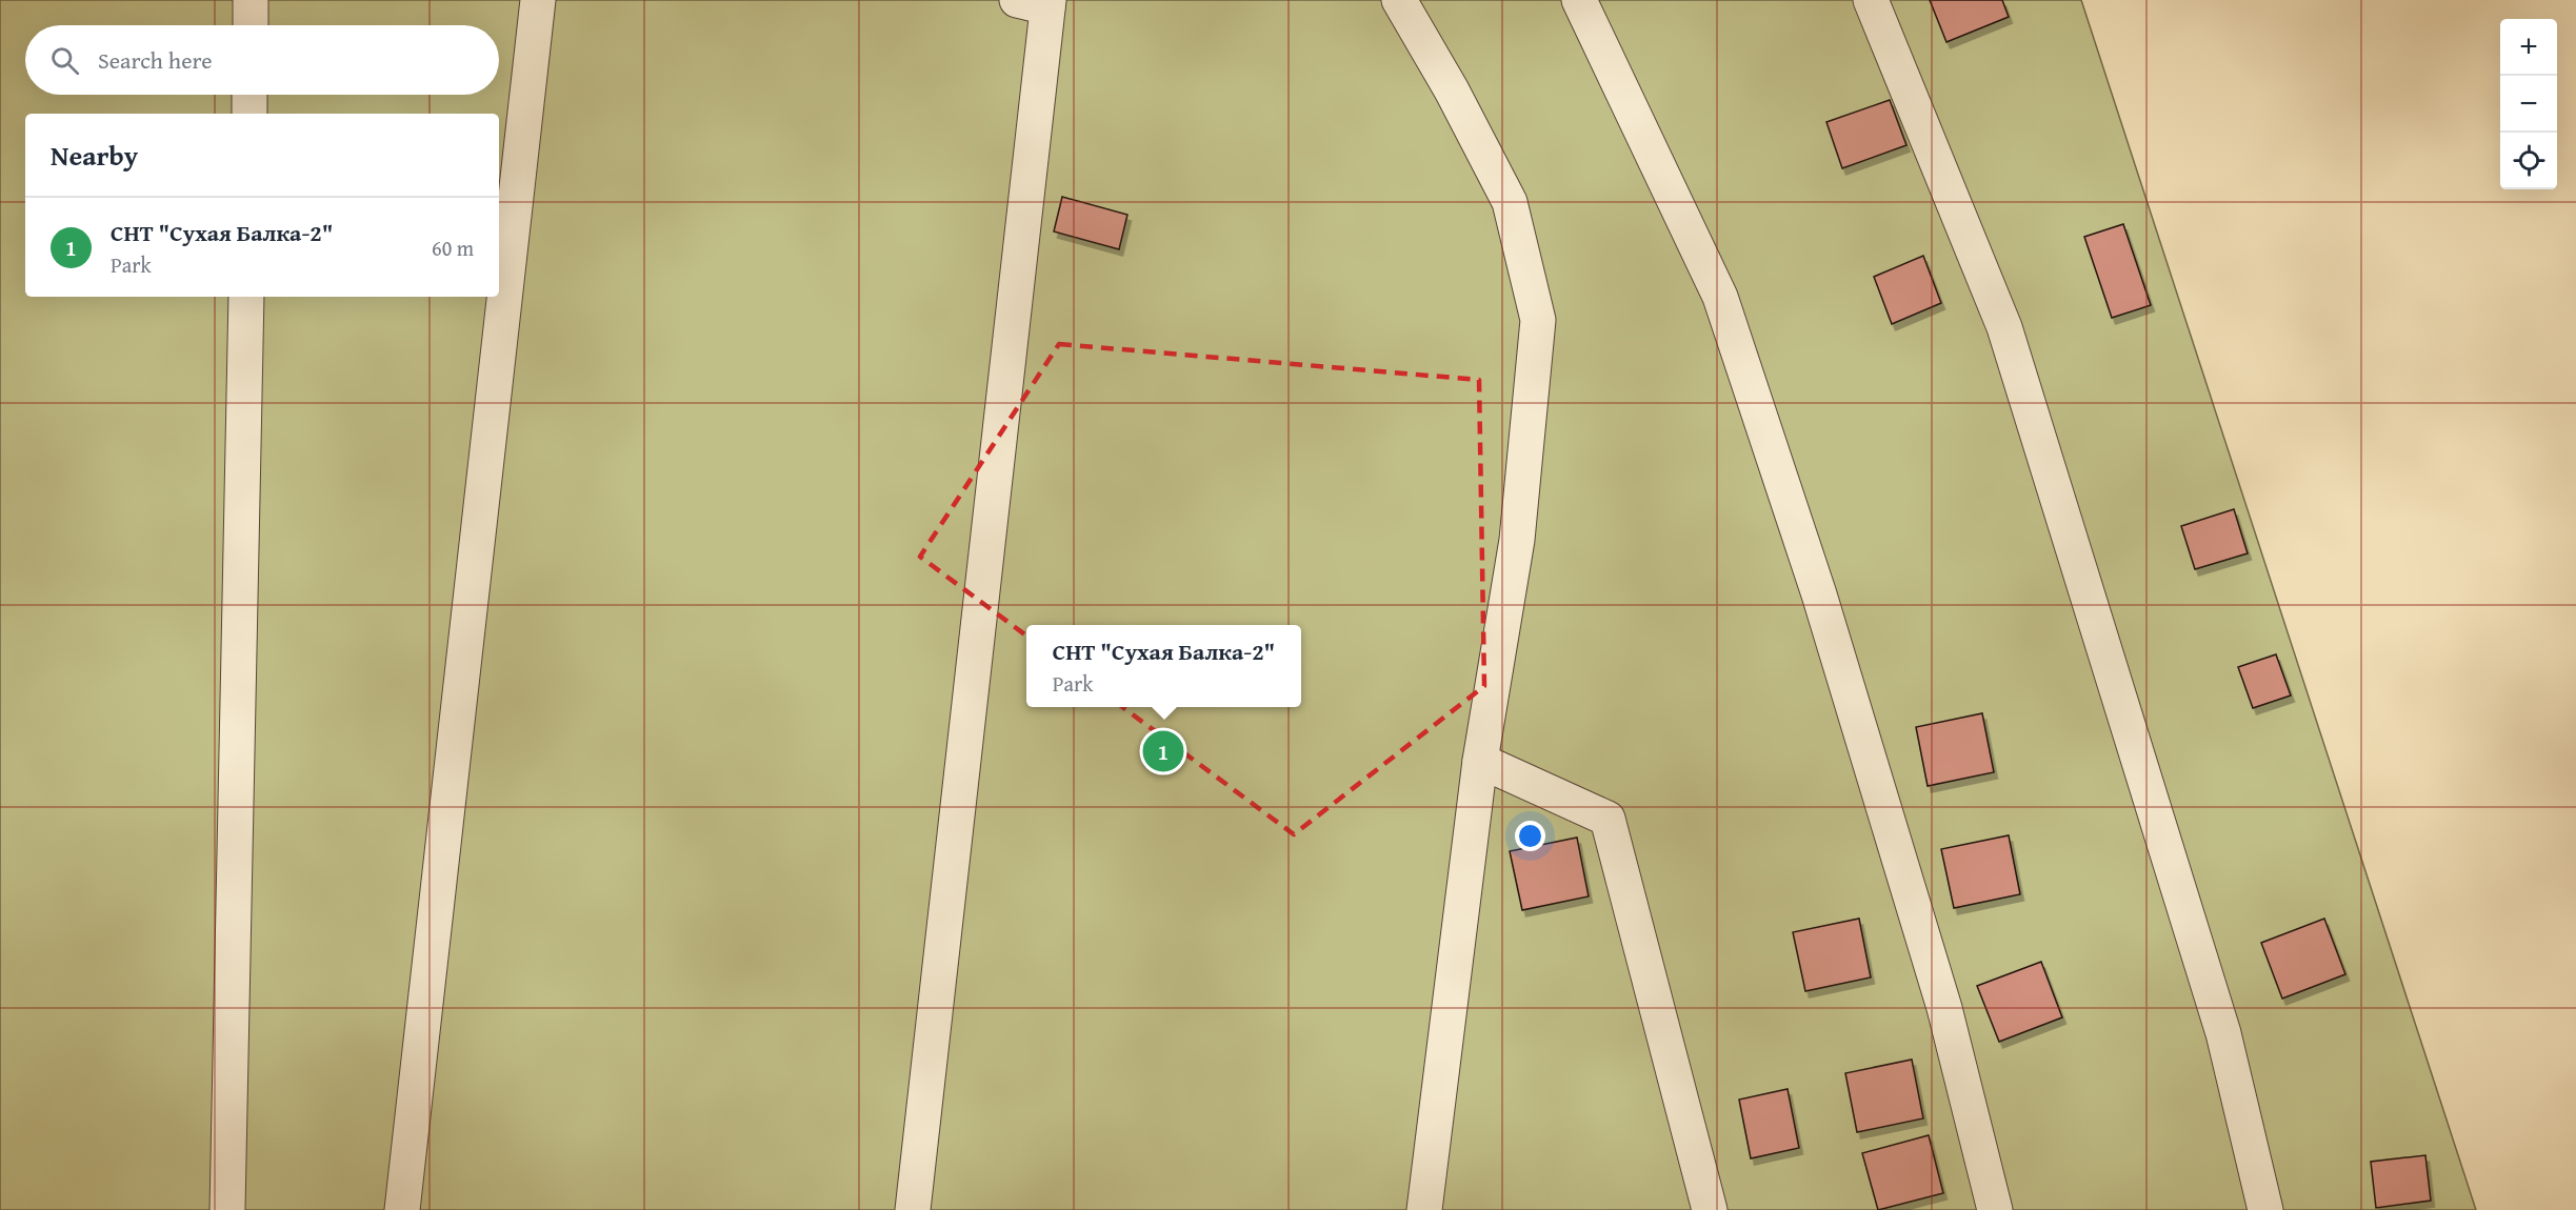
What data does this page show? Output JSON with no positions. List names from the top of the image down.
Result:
{
  "page": {
    "map_buttons": ["+", "−"],
    "search": "Search here",
    "heading": "Nearby",
    "list": [
      {
        "mark": "1",
        "name": "СНТ \"Сухая Балка-2\"",
        "note": "Park",
        "value": "60 m"
      }
    ],
    "popup": ["СНТ \"Сухая Балка-2\"", "Park"],
    "pins": "1"
  }
}
